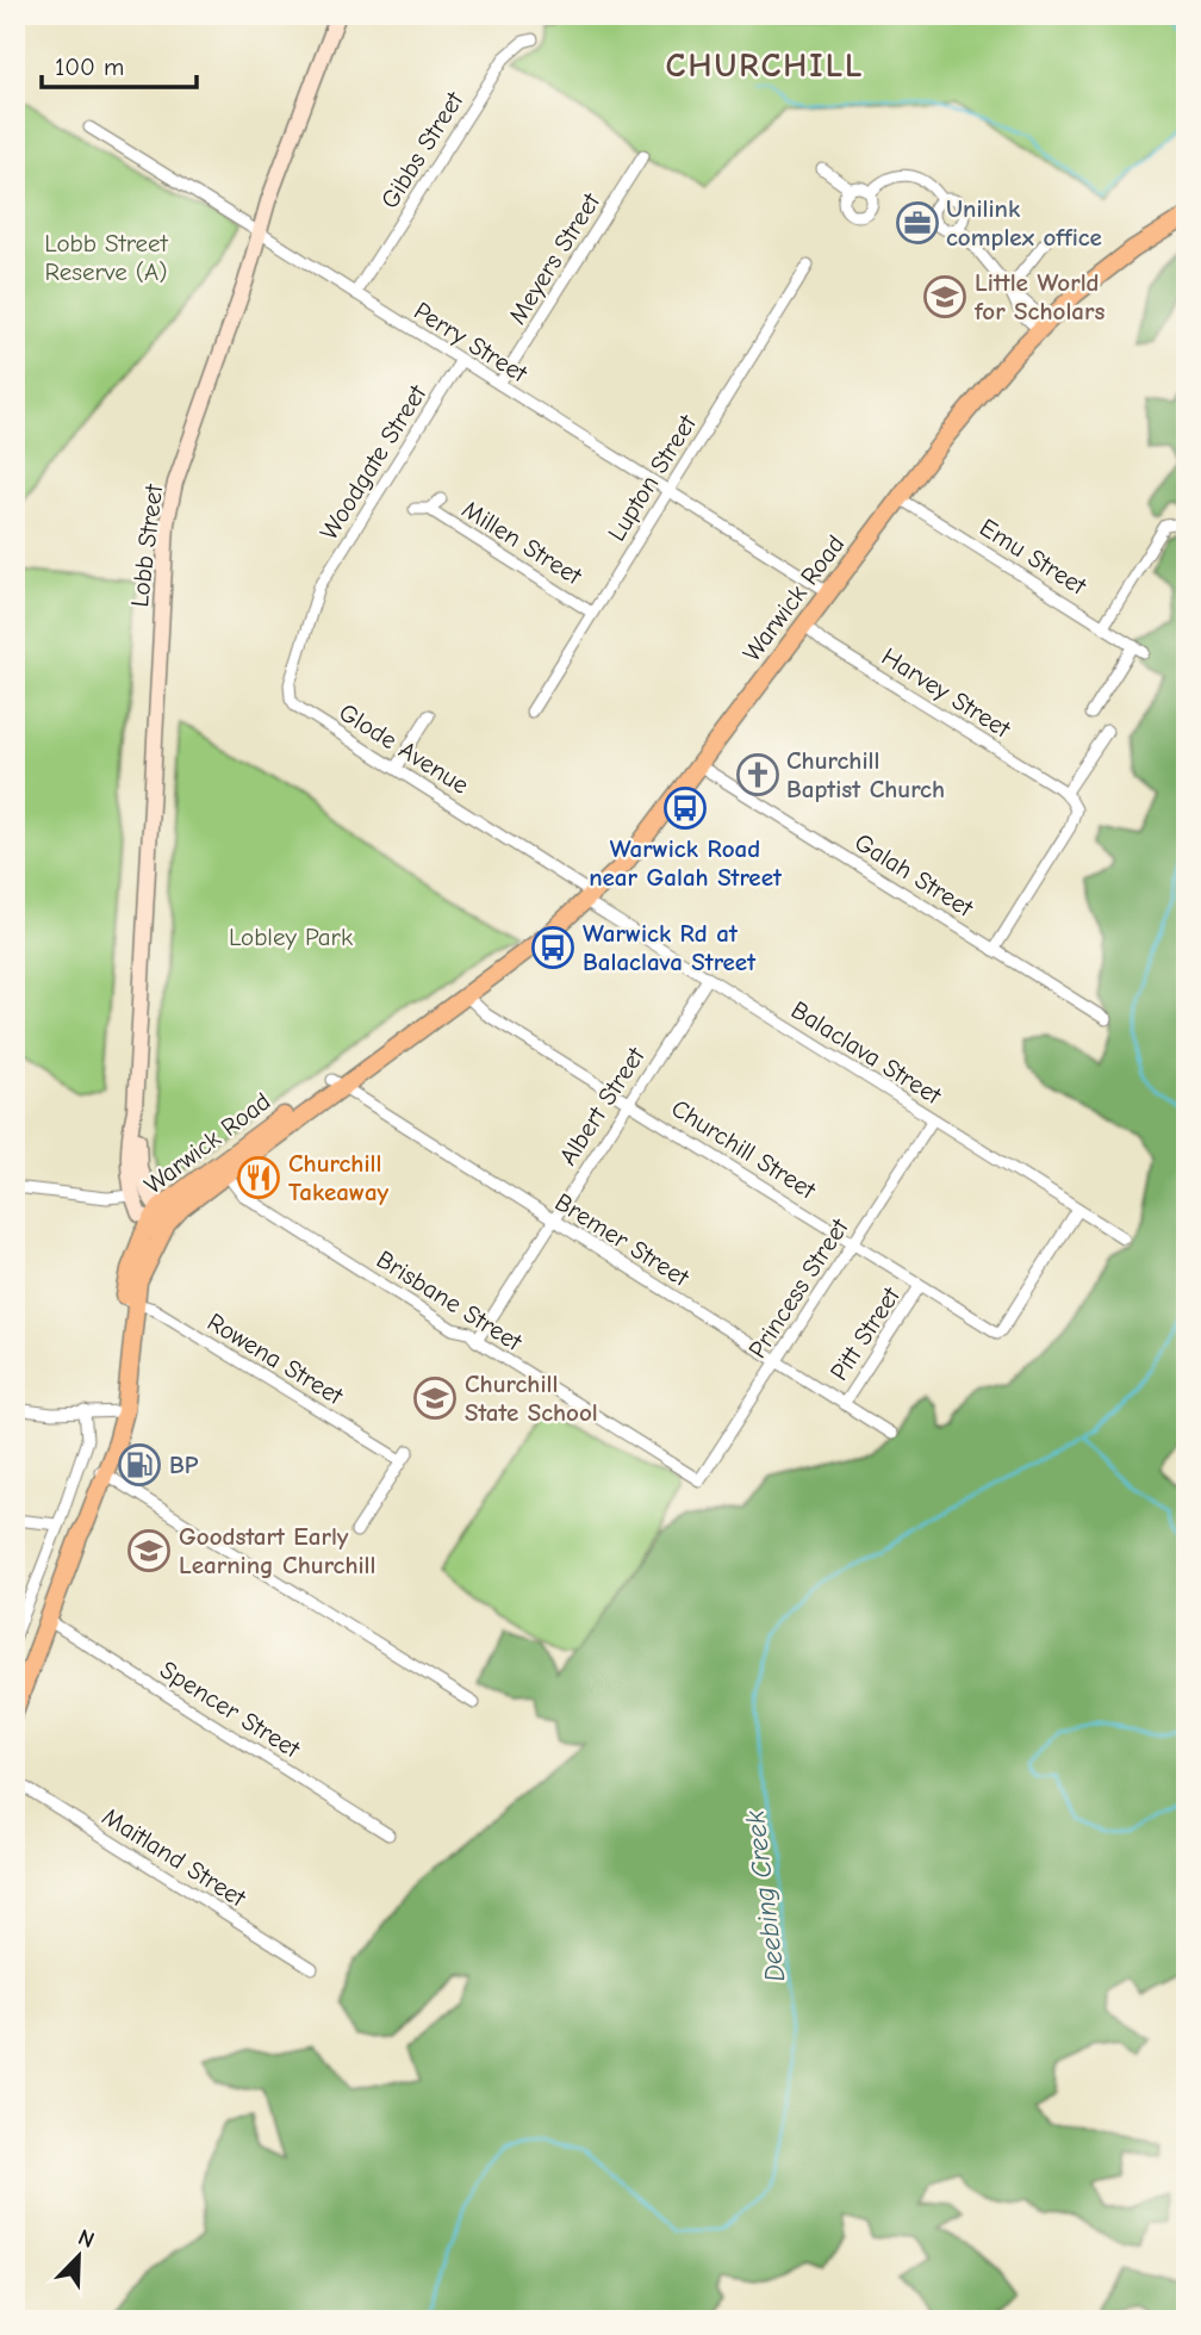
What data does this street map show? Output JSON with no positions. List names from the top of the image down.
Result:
{
  "streets": {
    "main road": ["Lobb Street", "Warwick Road"],
    "street": [
      "Gibbs Street",
      "Meyers Street",
      "Perry Street",
      "Woodgate Street",
      "Lupton Street",
      "Millen Street",
      "Emu Street",
      "Harvey Street",
      "Glode Avenue",
      "Galah Street",
      "Balaclava Street",
      "Albert Street",
      "Churchill Street",
      "Bremer Street",
      "Princess Street",
      "Brisbane Street",
      "Pitt Street",
      "Rowena Street",
      "Spencer Street",
      "Maitland Street"
    ]
  },
  "crossings": [
    ["Gibbs Street", "Perry Street"],
    ["Meyers Street", "Perry Street"],
    ["Perry Street", "Woodgate Street"],
    ["Perry Street", "Lupton Street"],
    ["Perry Street", "Lobb Street"],
    ["Perry Street", "Warwick Road"],
    ["Woodgate Street", "Glode Avenue"],
    ["Lupton Street", "Millen Street"],
    ["Lobb Street", "Warwick Road"],
    ["Emu Street", "Warwick Road"],
    ["Warwick Road", "Harvey Street"],
    ["Warwick Road", "Glode Avenue"],
    ["Warwick Road", "Galah Street"],
    ["Warwick Road", "Balaclava Street"],
    ["Warwick Road", "Churchill Street"],
    ["Warwick Road", "Bremer Street"],
    ["Warwick Road", "Brisbane Street"],
    ["Warwick Road", "Rowena Street"],
    ["Warwick Road", "Spencer Street"],
    ["Glode Avenue", "Balaclava Street"],
    ["Balaclava Street", "Albert Street"],
    ["Balaclava Street", "Churchill Street"],
    ["Balaclava Street", "Princess Street"],
    ["Albert Street", "Churchill Street"],
    ["Albert Street", "Bremer Street"],
    ["Albert Street", "Brisbane Street"],
    ["Churchill Street", "Princess Street"],
    ["Churchill Street", "Pitt Street"],
    ["Bremer Street", "Princess Street"],
    ["Bremer Street", "Pitt Street"],
    ["Princess Street", "Brisbane Street"]
  ],
  "districts": ["CHURCHILL"],
  "water": ["Deebing Creek"],
  "parks": ["Lobb Street Reserve (A)", "Lobley Park"],
  "places": {
    "office": ["Unilink complex office"],
    "school or university": ["Little World for Scholars", "Churchill State School", "Goodstart Early Learning Churchill"],
    "church": ["Churchill Baptist Church"],
    "bus stop": ["Warwick Road near Galah Street", "Warwick Rd at Balaclava Street"],
    "restaurant": ["Churchill Takeaway"],
    "fuel station": ["BP"]
  },
  "scale_bar": "100 m",
  "north": "top right"
}
